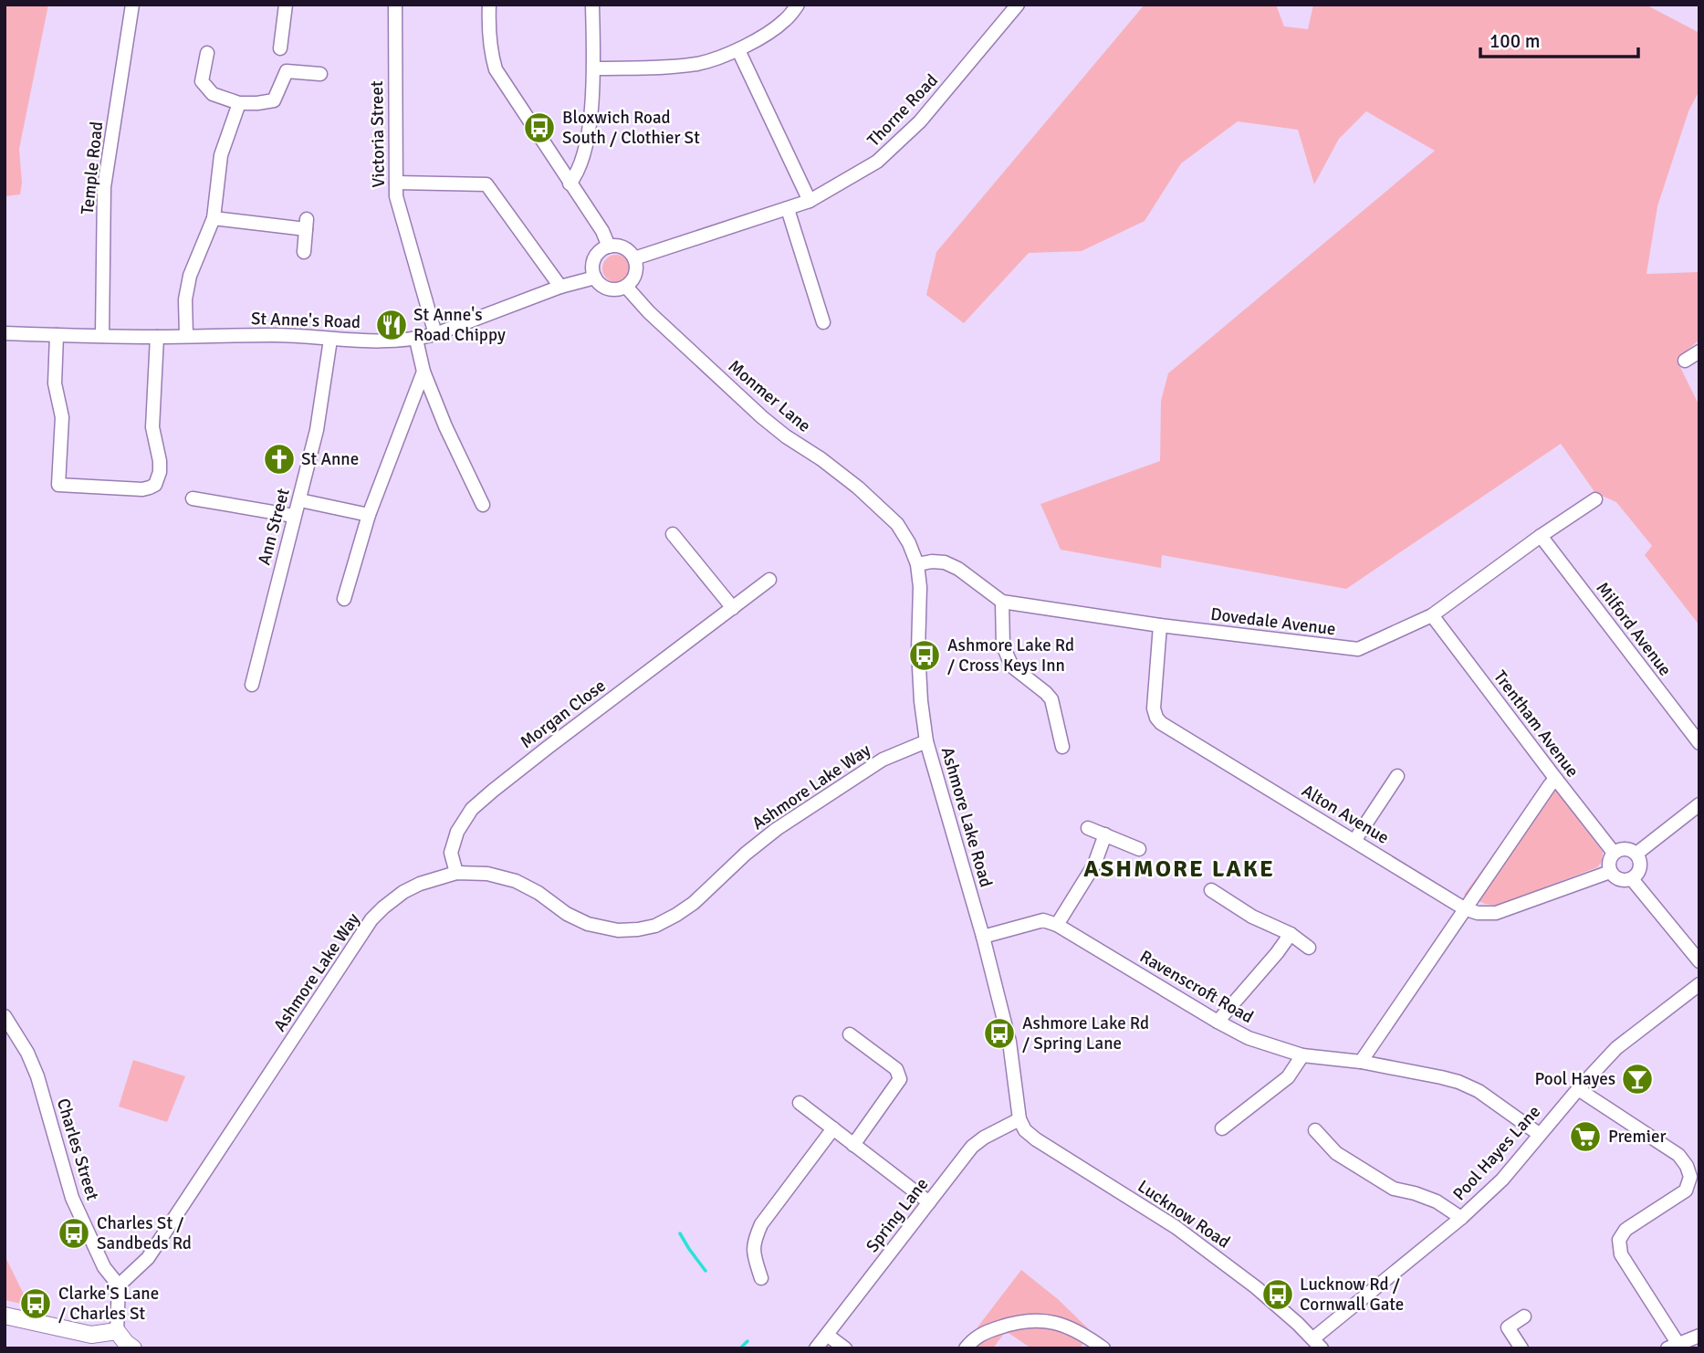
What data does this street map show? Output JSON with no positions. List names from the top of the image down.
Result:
{
  "streets": {
    "street": [
      "Thorne Road",
      "Victoria Street",
      "Temple Road",
      "St Anne's Road",
      "Monmer Lane",
      "Ann Street",
      "Dovedale Avenue",
      "Milford Avenue",
      "Morgan Close",
      "Trentham Avenue",
      "Ashmore Lake Way",
      "Alton Avenue",
      "Ashmore Lake Road",
      "Ravenscroft Road",
      "Charles Street",
      "Pool Hayes Lane",
      "Lucknow Road",
      "Spring Lane"
    ]
  },
  "crossings": [
    ["Thorne Road", "St Anne's Road"],
    ["Thorne Road", "Monmer Lane"],
    ["Victoria Street", "St Anne's Road"],
    ["Temple Road", "St Anne's Road"],
    ["St Anne's Road", "Monmer Lane"],
    ["St Anne's Road", "Ann Street"],
    ["Monmer Lane", "Ashmore Lake Road"],
    ["Dovedale Avenue", "Milford Avenue"],
    ["Dovedale Avenue", "Trentham Avenue"],
    ["Dovedale Avenue", "Alton Avenue"],
    ["Dovedale Avenue", "Ashmore Lake Road"],
    ["Morgan Close", "Ashmore Lake Way"],
    ["Trentham Avenue", "Alton Avenue"],
    ["Ashmore Lake Way", "Ashmore Lake Road"],
    ["Ashmore Lake Way", "Charles Street"],
    ["Ashmore Lake Road", "Lucknow Road"],
    ["Ashmore Lake Road", "Spring Lane"],
    ["Ravenscroft Road", "Pool Hayes Lane"],
    ["Pool Hayes Lane", "Lucknow Road"],
    ["Lucknow Road", "Spring Lane"]
  ],
  "districts": ["ASHMORE LAKE"],
  "places": {
    "bus stop": [
      "Bloxwich Road South / Clothier St",
      "Ashmore Lake Rd / Cross Keys Inn",
      "Ashmore Lake Rd / Spring Lane",
      "Charles St / Sandbeds Rd",
      "Lucknow Rd / Cornwall Gate",
      "Clarke'S Lane / Charles St"
    ],
    "restaurant": ["St Anne's Road Chippy"],
    "church": ["St Anne"],
    "bar": ["Pool Hayes"],
    "supermarket": ["Premier"]
  },
  "scale_bar": "100 m"
}
